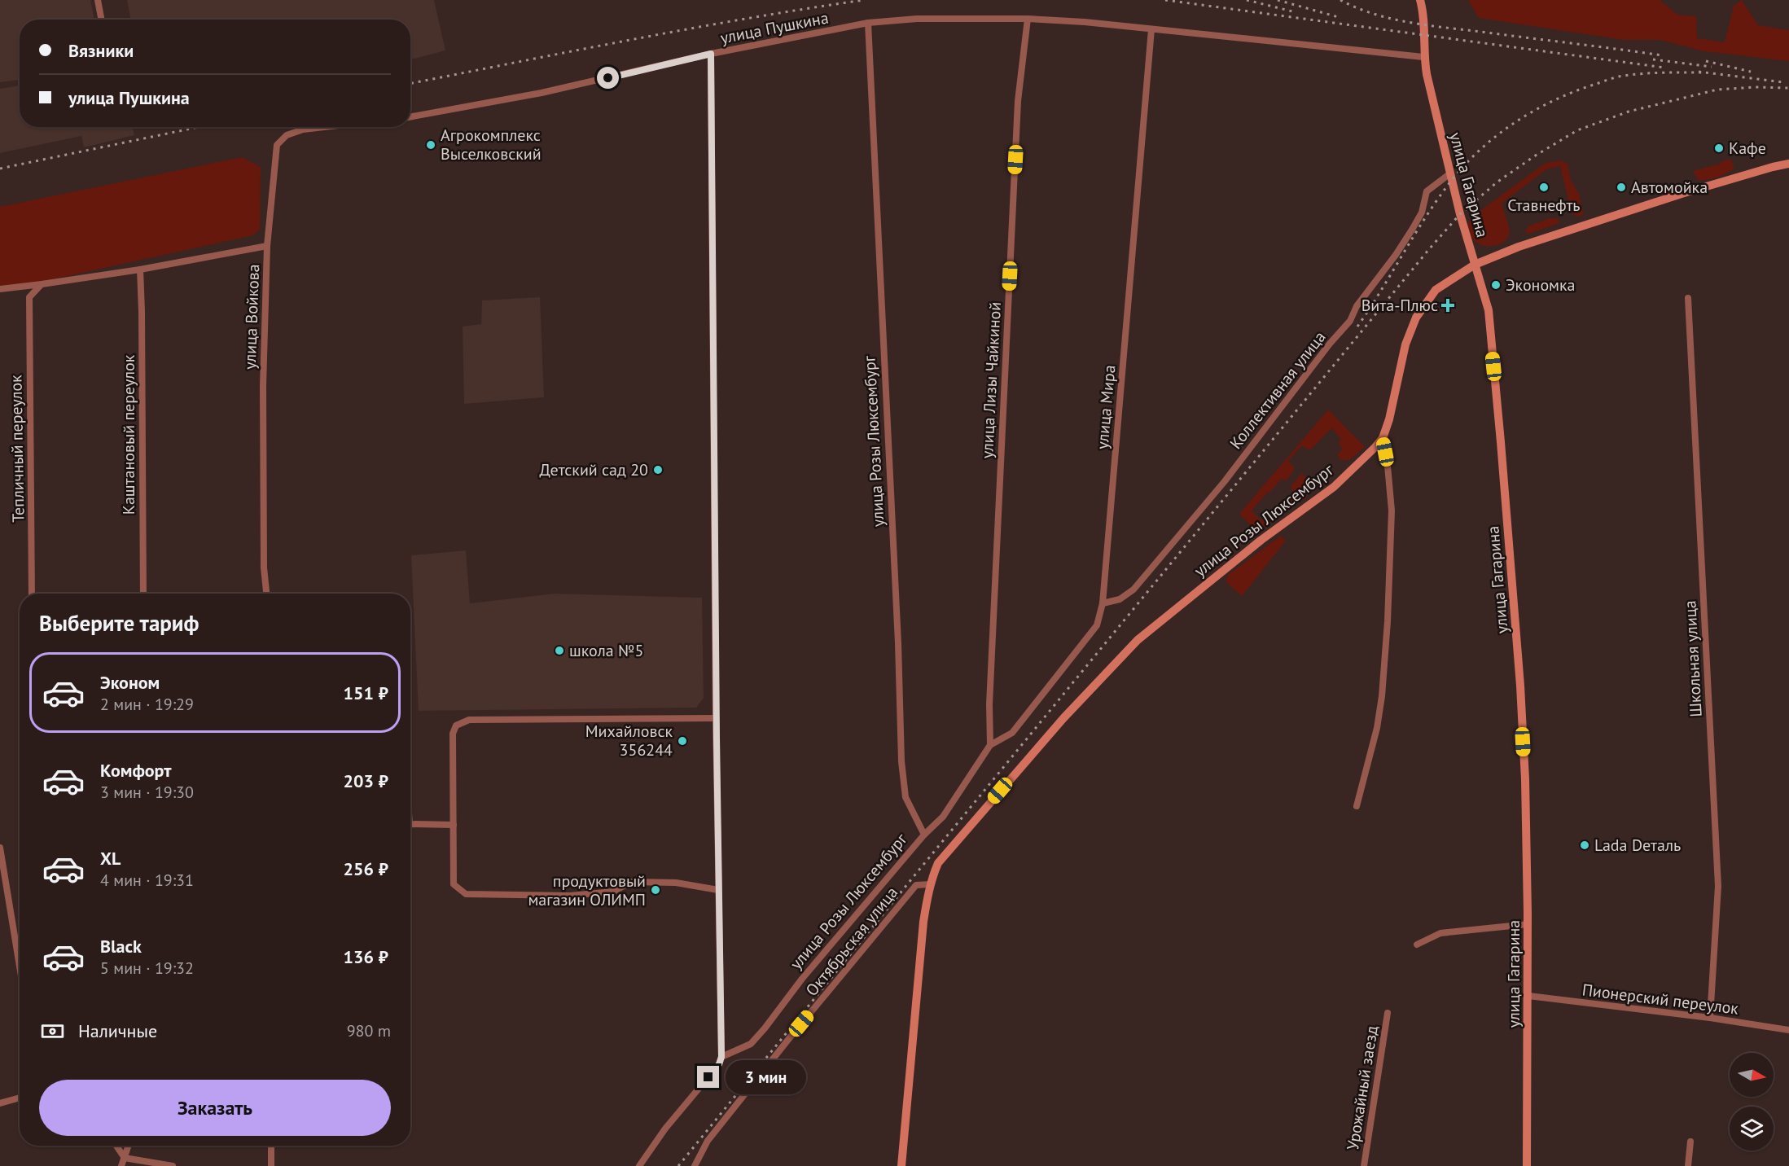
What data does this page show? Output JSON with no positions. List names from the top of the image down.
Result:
{
  "streets": {
    "main road": ["улица Гагарина", "улица Розы Люксембург"],
    "street": [
      "улица Пушкина",
      "улица Войкова",
      "улица Лизы Чайкиной",
      "Коллективная улица",
      "улица Мира",
      "Каштановый переулок",
      "Тепличный переулок",
      "Школьная улица",
      "Октябрьская улица",
      "Пионерский переулок",
      "Урожайный заезд"
    ]
  },
  "crossings": [
    ["улица Пушкина", "улица Розы Люксембург"],
    ["улица Гагарина", "Коллективная улица"],
    ["улица Гагарина", "улица Розы Люксембург"],
    ["улица Гагарина", "Пионерский переулок"],
    ["улица Лизы Чайкиной", "улица Мира"],
    ["Коллективная улица", "улица Мира"],
    ["улица Розы Люксембург", "Октябрьская улица"],
    ["Школьная улица", "Пионерский переулок"]
  ],
  "places": {
    "other": [
      "Агрокомплекс Выселковский",
      "Кафе",
      "Ставнефть",
      "Автомойка",
      "Экономка",
      "Детский сад 20",
      "школа №5",
      "Михайловск 356244",
      "Lada Dеталь",
      "продуктовый магазин ОЛИМП"
    ],
    "health": ["Вита-Плюс"]
  },
  "north": "right",
  "page": {
    "banner": ["Вязники", "улица Пушкина"],
    "heading": "Выберите тариф",
    "list": [
      {
        "name": "Эконом",
        "note": "2 мин · 19:29",
        "value": "151 ₽"
      },
      {
        "name": "Комфорт",
        "note": "3 мин · 19:30",
        "value": "203 ₽"
      },
      {
        "name": "XL",
        "note": "4 мин · 19:31",
        "value": "256 ₽"
      },
      {
        "name": "Black",
        "note": "5 мин · 19:32",
        "value": "136 ₽"
      }
    ],
    "pay": ["Наличные", "980 m"],
    "bubble": "3 мин",
    "buttons": "Заказать"
  }
}
